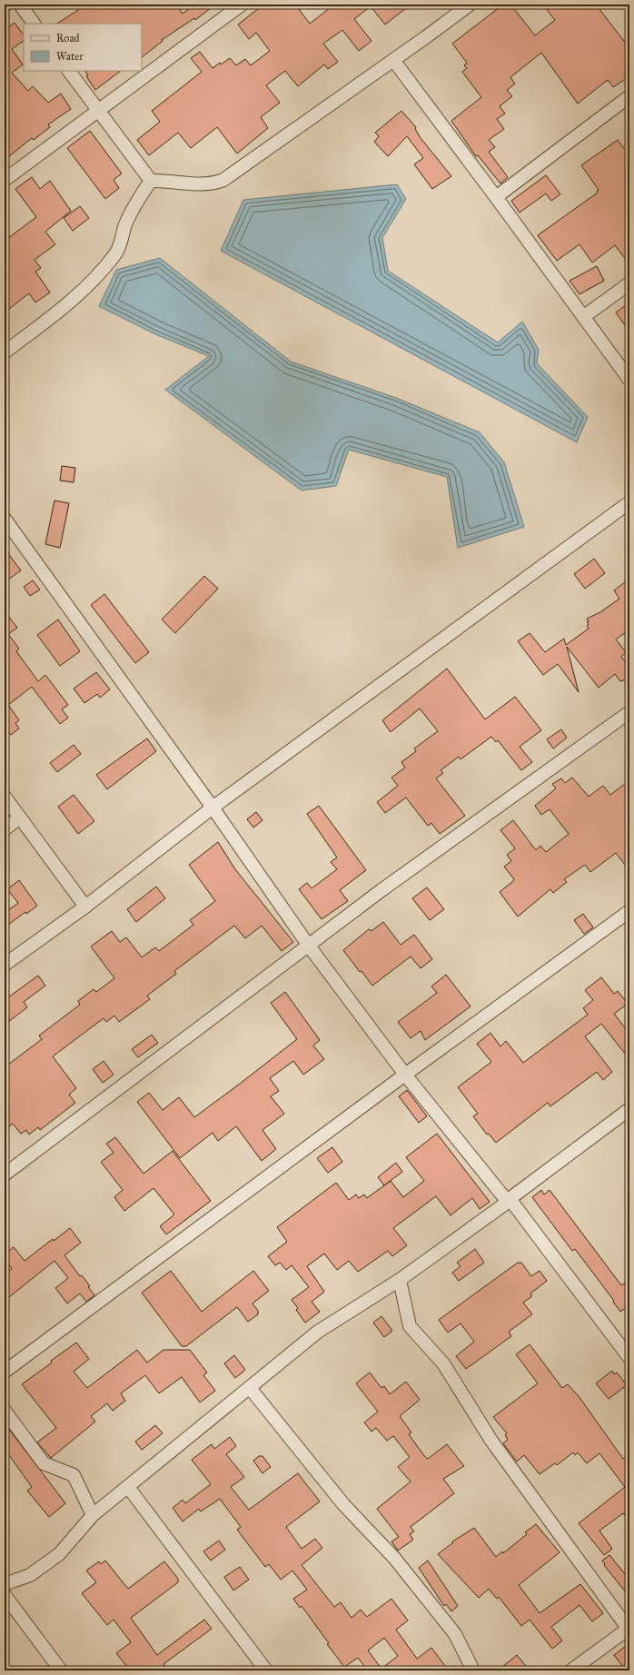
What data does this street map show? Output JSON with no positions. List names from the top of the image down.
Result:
{
  "legend": ["Road", "Water"]
}
